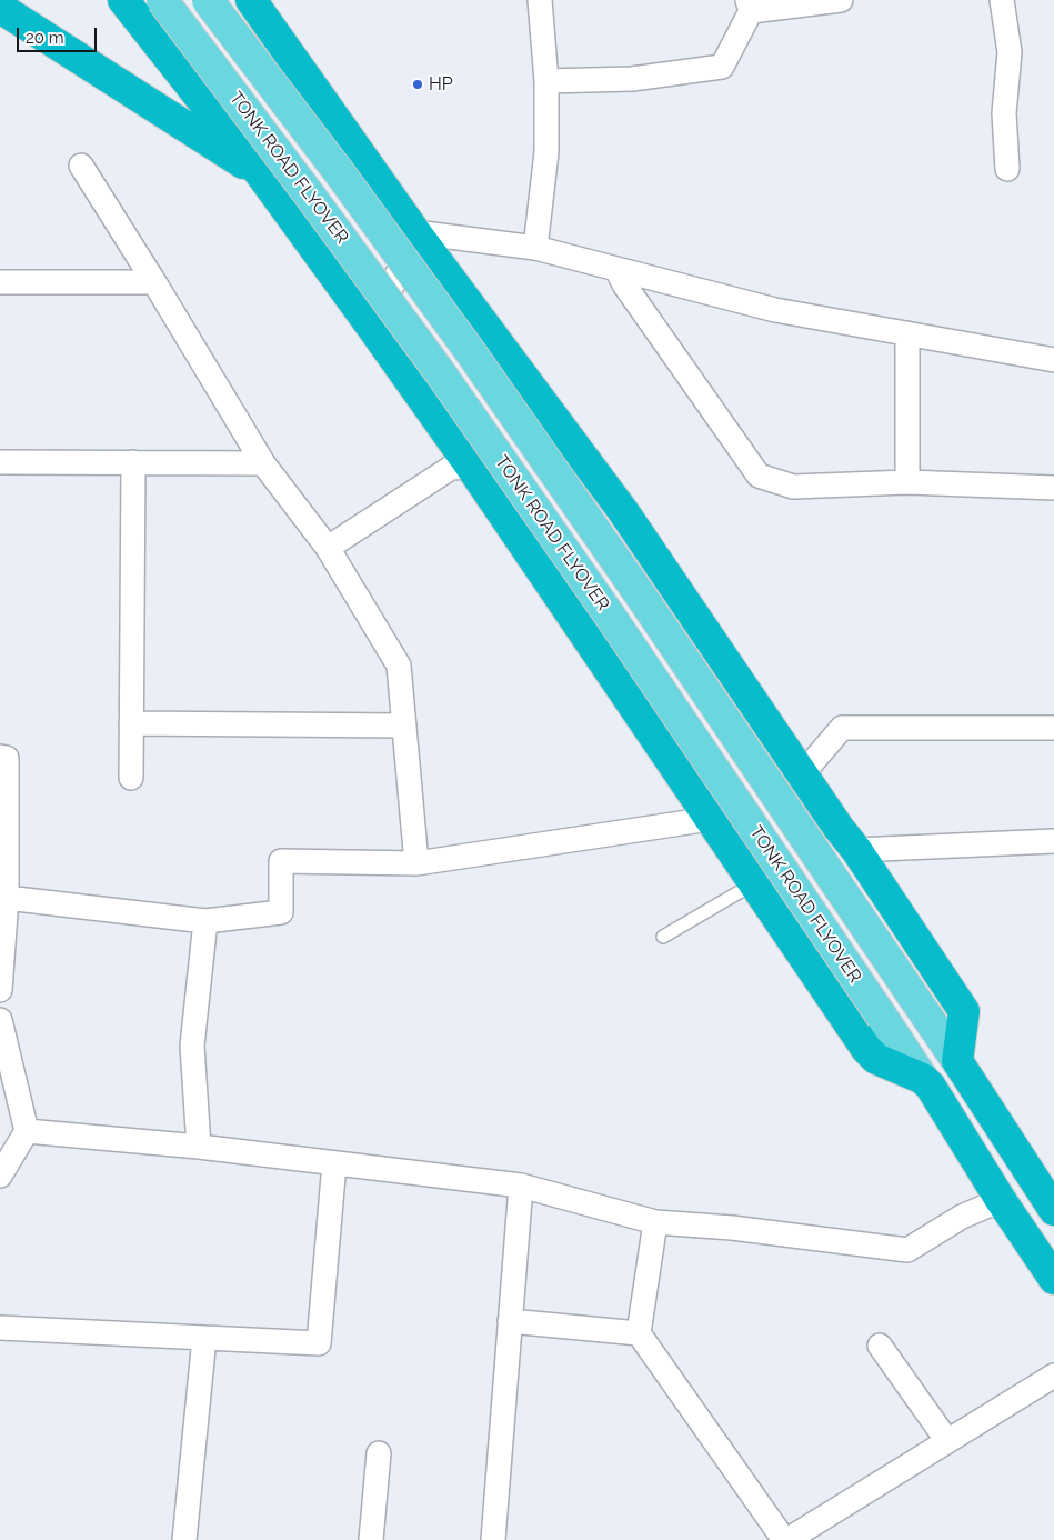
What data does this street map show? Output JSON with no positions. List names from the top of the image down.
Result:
{
  "streets": {
    "main road": ["TONK ROAD FLYOVER"]
  },
  "places": ["HP"],
  "scale_bar": "20 m"
}
